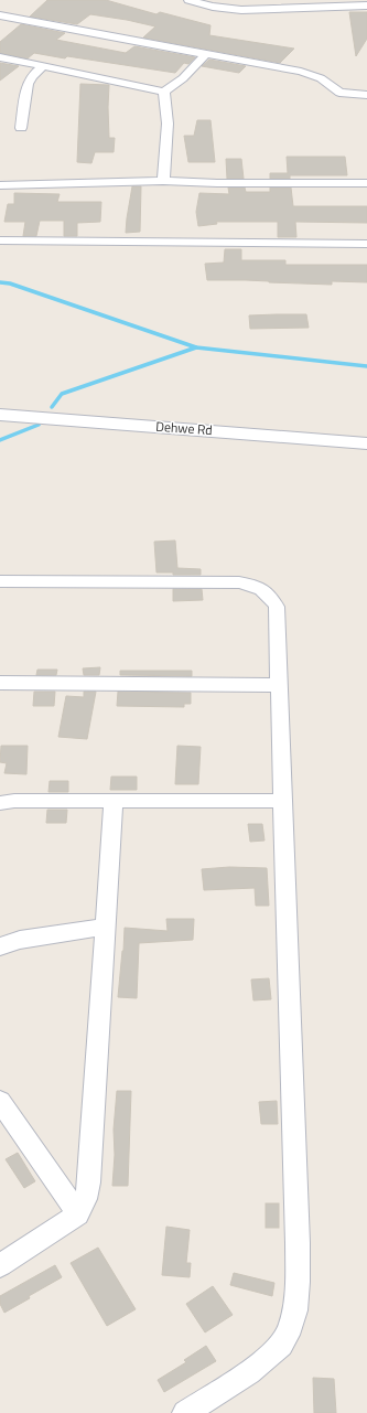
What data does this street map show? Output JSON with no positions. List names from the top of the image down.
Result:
{
  "streets": {
    "street": ["Dehwe Rd"]
  }
}
